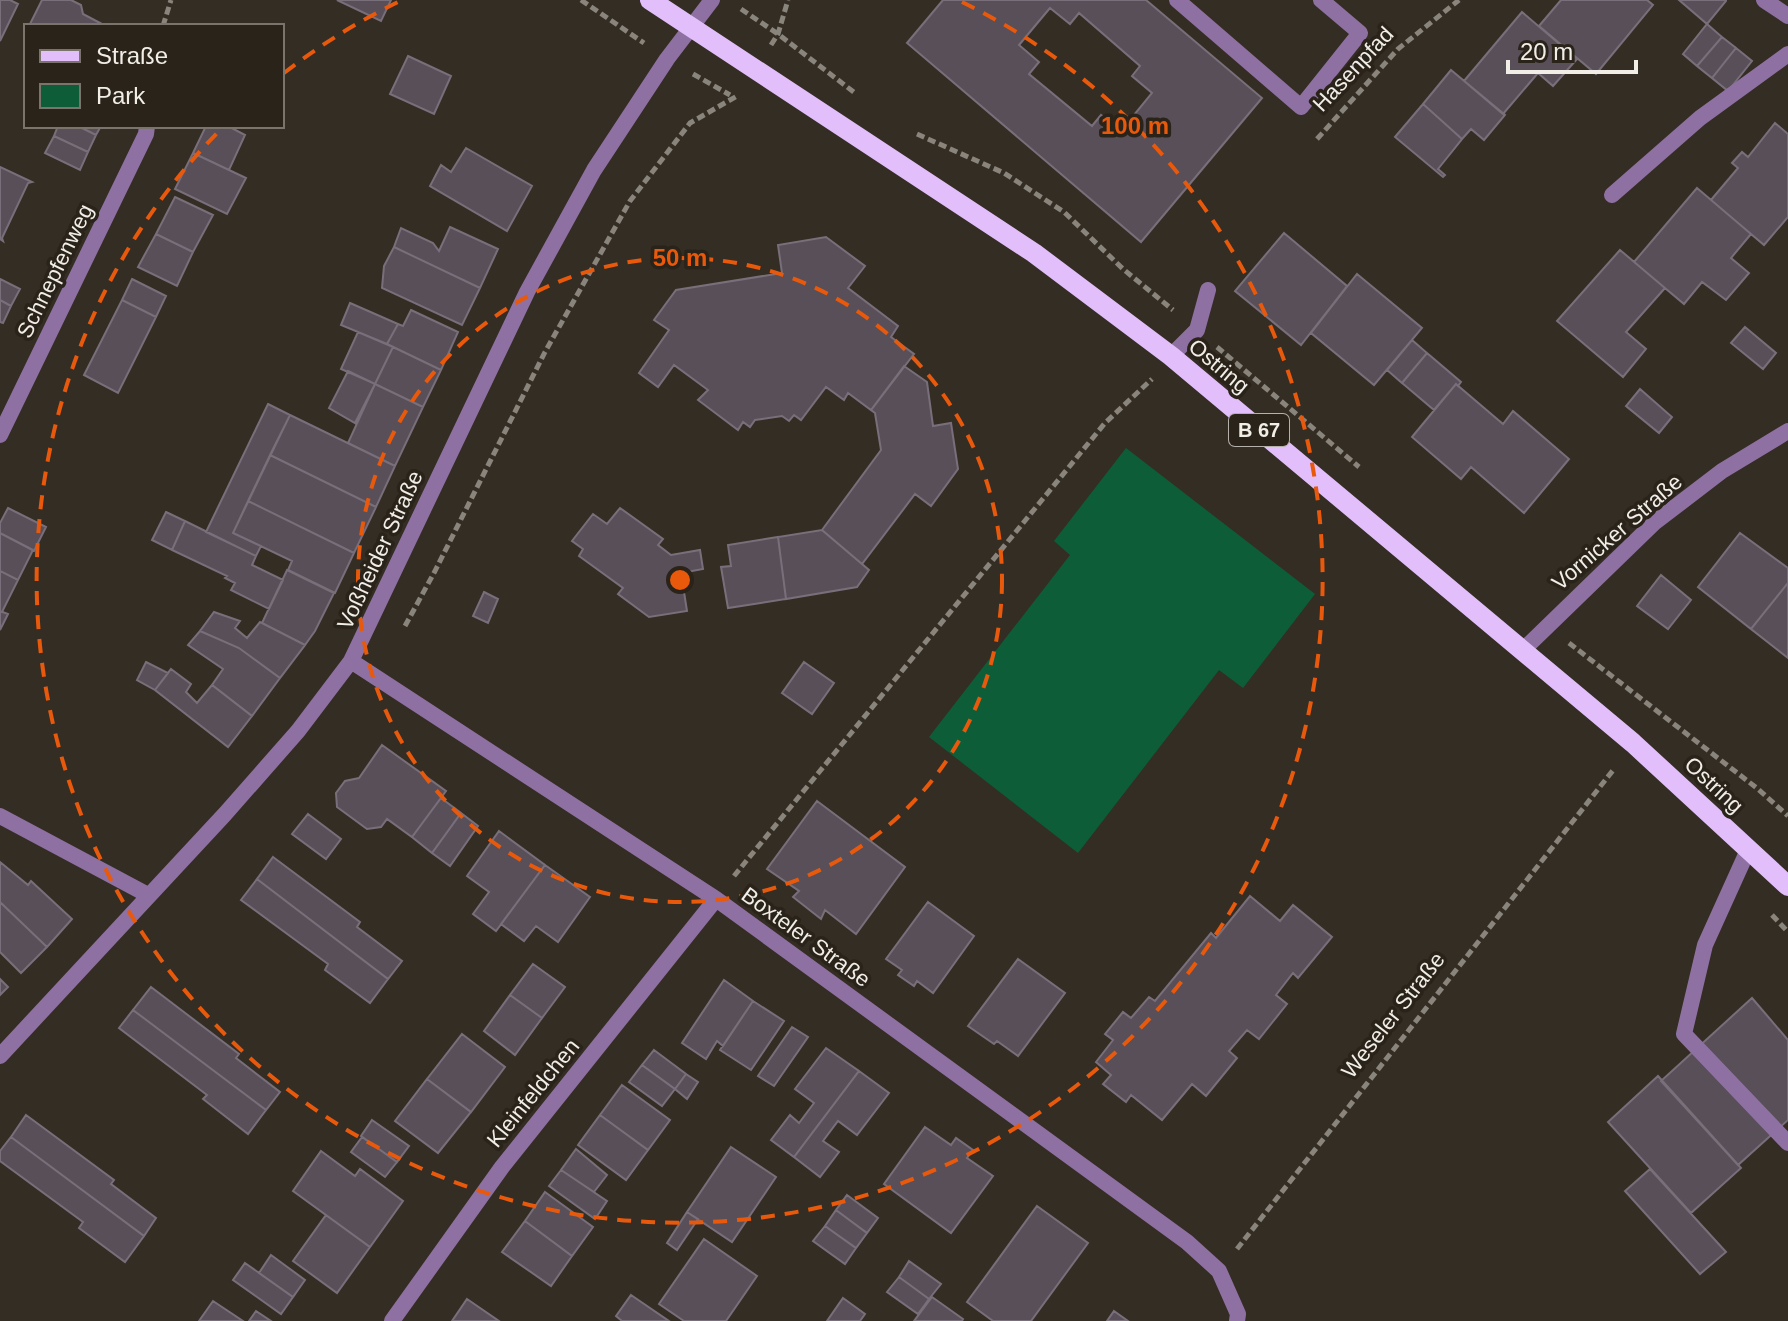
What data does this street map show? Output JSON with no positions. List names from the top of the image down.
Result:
{
  "streets": {
    "main road": ["Ostring", "B 67"],
    "street": [
      "Schnepfenweg",
      "Vornicker Straße",
      "Voßheider Straße",
      "Boxteler Straße",
      "Kleinfeldchen"
    ],
    "path": ["Hasenpfad", "Weseler Straße"]
  },
  "crossings": [
    ["Ostring", "Vornicker Straße"],
    ["Ostring", "Voßheider Straße"],
    ["Voßheider Straße", "Boxteler Straße"],
    ["Boxteler Straße", "Weseler Straße"],
    ["Boxteler Straße", "Kleinfeldchen"]
  ],
  "legend": ["Straße", "Park"],
  "scale_bar": "20 m",
  "rings": ["100 m", "50 m"]
}
